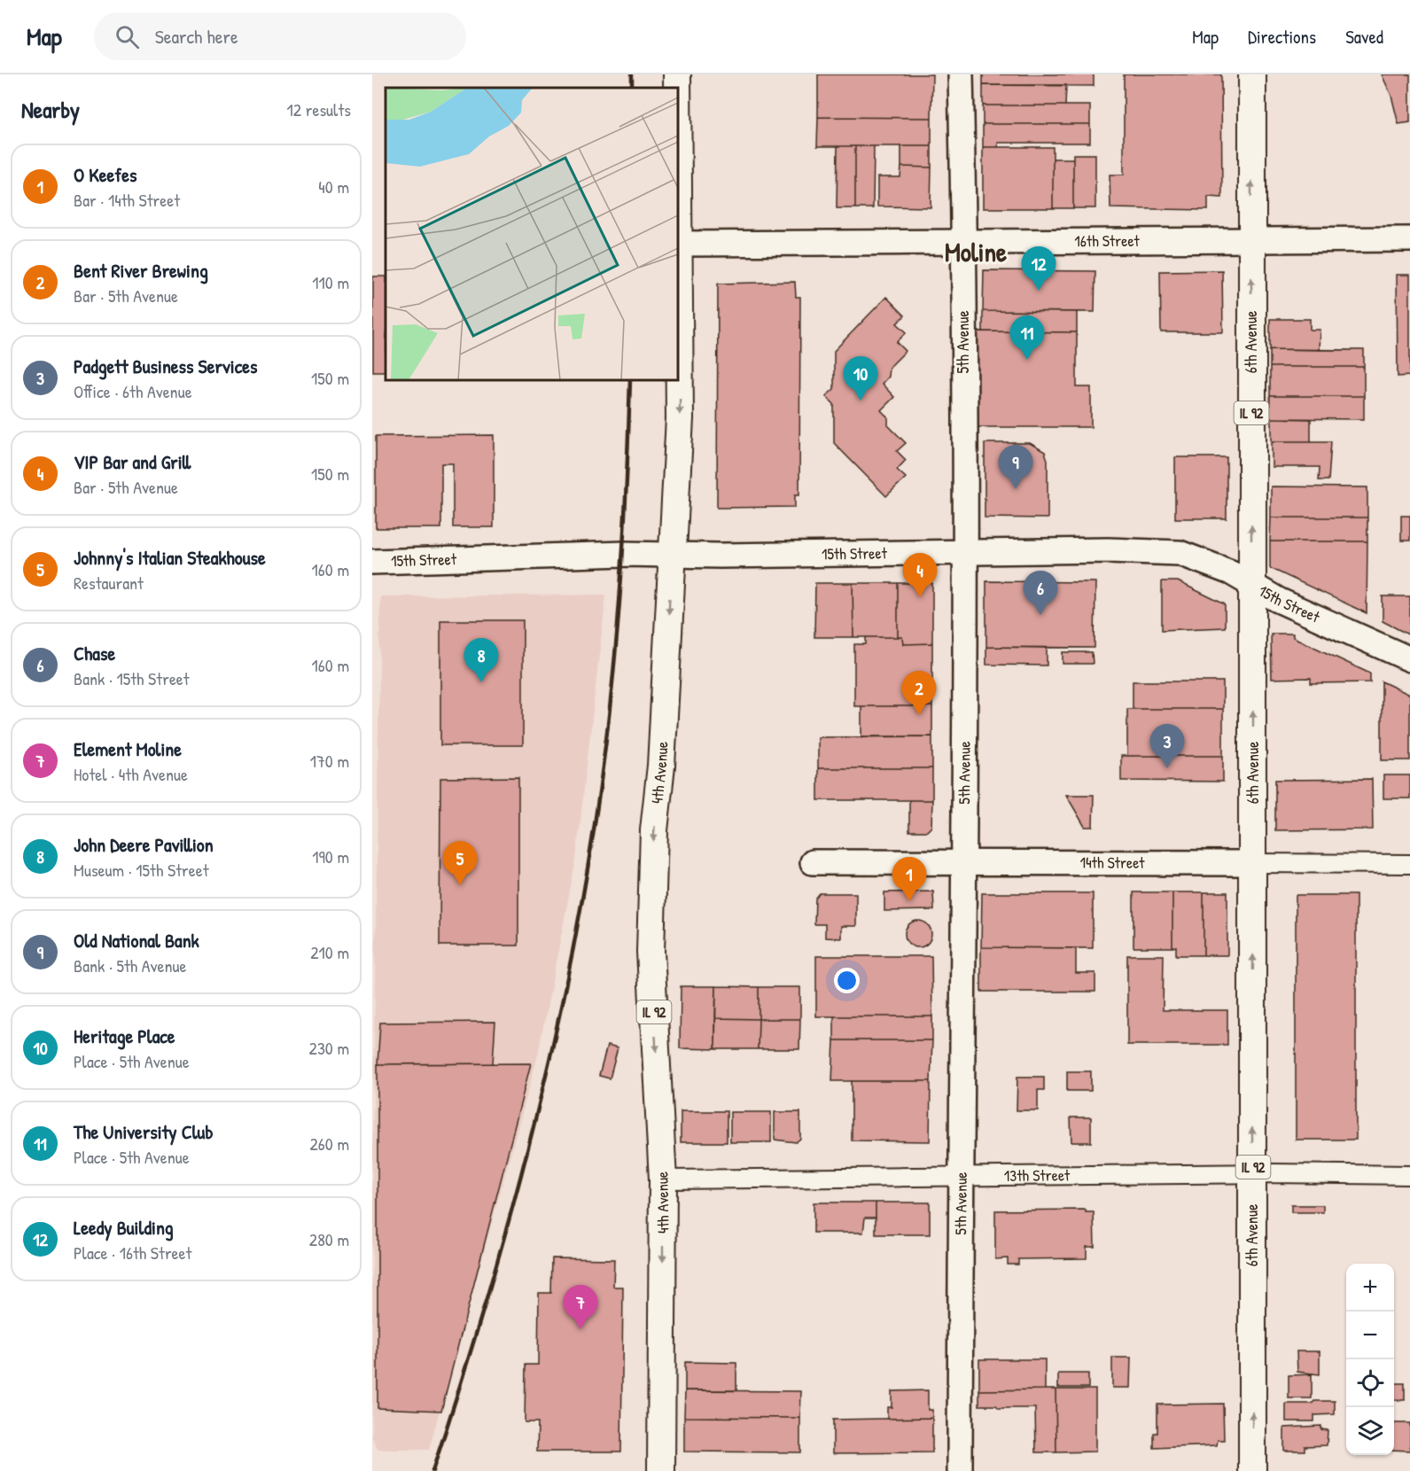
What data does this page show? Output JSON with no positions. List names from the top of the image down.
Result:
{
  "streets": {
    "main road": ["6th Avenue", "IL 92", "4th Avenue"],
    "street": [
      "16th Street",
      "5th Avenue",
      "15th Street",
      "14th Street",
      "13th Street"
    ]
  },
  "crossings": [
    ["16th Street", "5th Avenue"],
    ["16th Street", "6th Avenue"],
    ["16th Street", "4th Avenue"],
    ["5th Avenue", "15th Street"],
    ["5th Avenue", "14th Street"],
    ["5th Avenue", "13th Street"],
    ["6th Avenue", "15th Street"],
    ["6th Avenue", "14th Street"],
    ["6th Avenue", "13th Street"],
    ["15th Street", "4th Avenue"],
    ["4th Avenue", "13th Street"]
  ],
  "one_way": ["6th Avenue", "4th Avenue"],
  "districts": ["Moline"],
  "page": {
    "header": "Map",
    "search": "Search here",
    "nav": ["Map", "Directions", "Saved"],
    "heading": ["Nearby", "12 results"],
    "list": [
      {
        "mark": "1",
        "name": "O Keefes",
        "note": "Bar · 14th Street",
        "value": "40 m"
      },
      {
        "mark": "2",
        "name": "Bent River Brewing",
        "note": "Bar · 5th Avenue",
        "value": "110 m"
      },
      {
        "mark": "3",
        "name": "Padgett Business Services",
        "note": "Office · 6th Avenue",
        "value": "150 m"
      },
      {
        "mark": "4",
        "name": "VIP Bar and Grill",
        "note": "Bar · 5th Avenue",
        "value": "150 m"
      },
      {
        "mark": "5",
        "name": "Johnny's Italian Steakhouse",
        "note": "Restaurant",
        "value": "160 m"
      },
      {
        "mark": "6",
        "name": "Chase",
        "note": "Bank · 15th Street",
        "value": "160 m"
      },
      {
        "mark": "7",
        "name": "Element Moline",
        "note": "Hotel · 4th Avenue",
        "value": "170 m"
      },
      {
        "mark": "8",
        "name": "John Deere Pavillion",
        "note": "Museum · 15th Street",
        "value": "190 m"
      },
      {
        "mark": "9",
        "name": "Old National Bank",
        "note": "Bank · 5th Avenue",
        "value": "210 m"
      },
      {
        "mark": "10",
        "name": "Heritage Place",
        "note": "Place · 5th Avenue",
        "value": "230 m"
      },
      {
        "mark": "11",
        "name": "The University Club",
        "note": "Place · 5th Avenue",
        "value": "260 m"
      },
      {
        "mark": "12",
        "name": "Leedy Building",
        "note": "Place · 16th Street",
        "value": "280 m"
      }
    ],
    "pins": [
      "12",
      "11",
      "10",
      "9",
      "4",
      "6",
      "8",
      "2",
      "3",
      "5",
      "1",
      "7"
    ],
    "map_buttons": ["+", "−"]
  }
}
